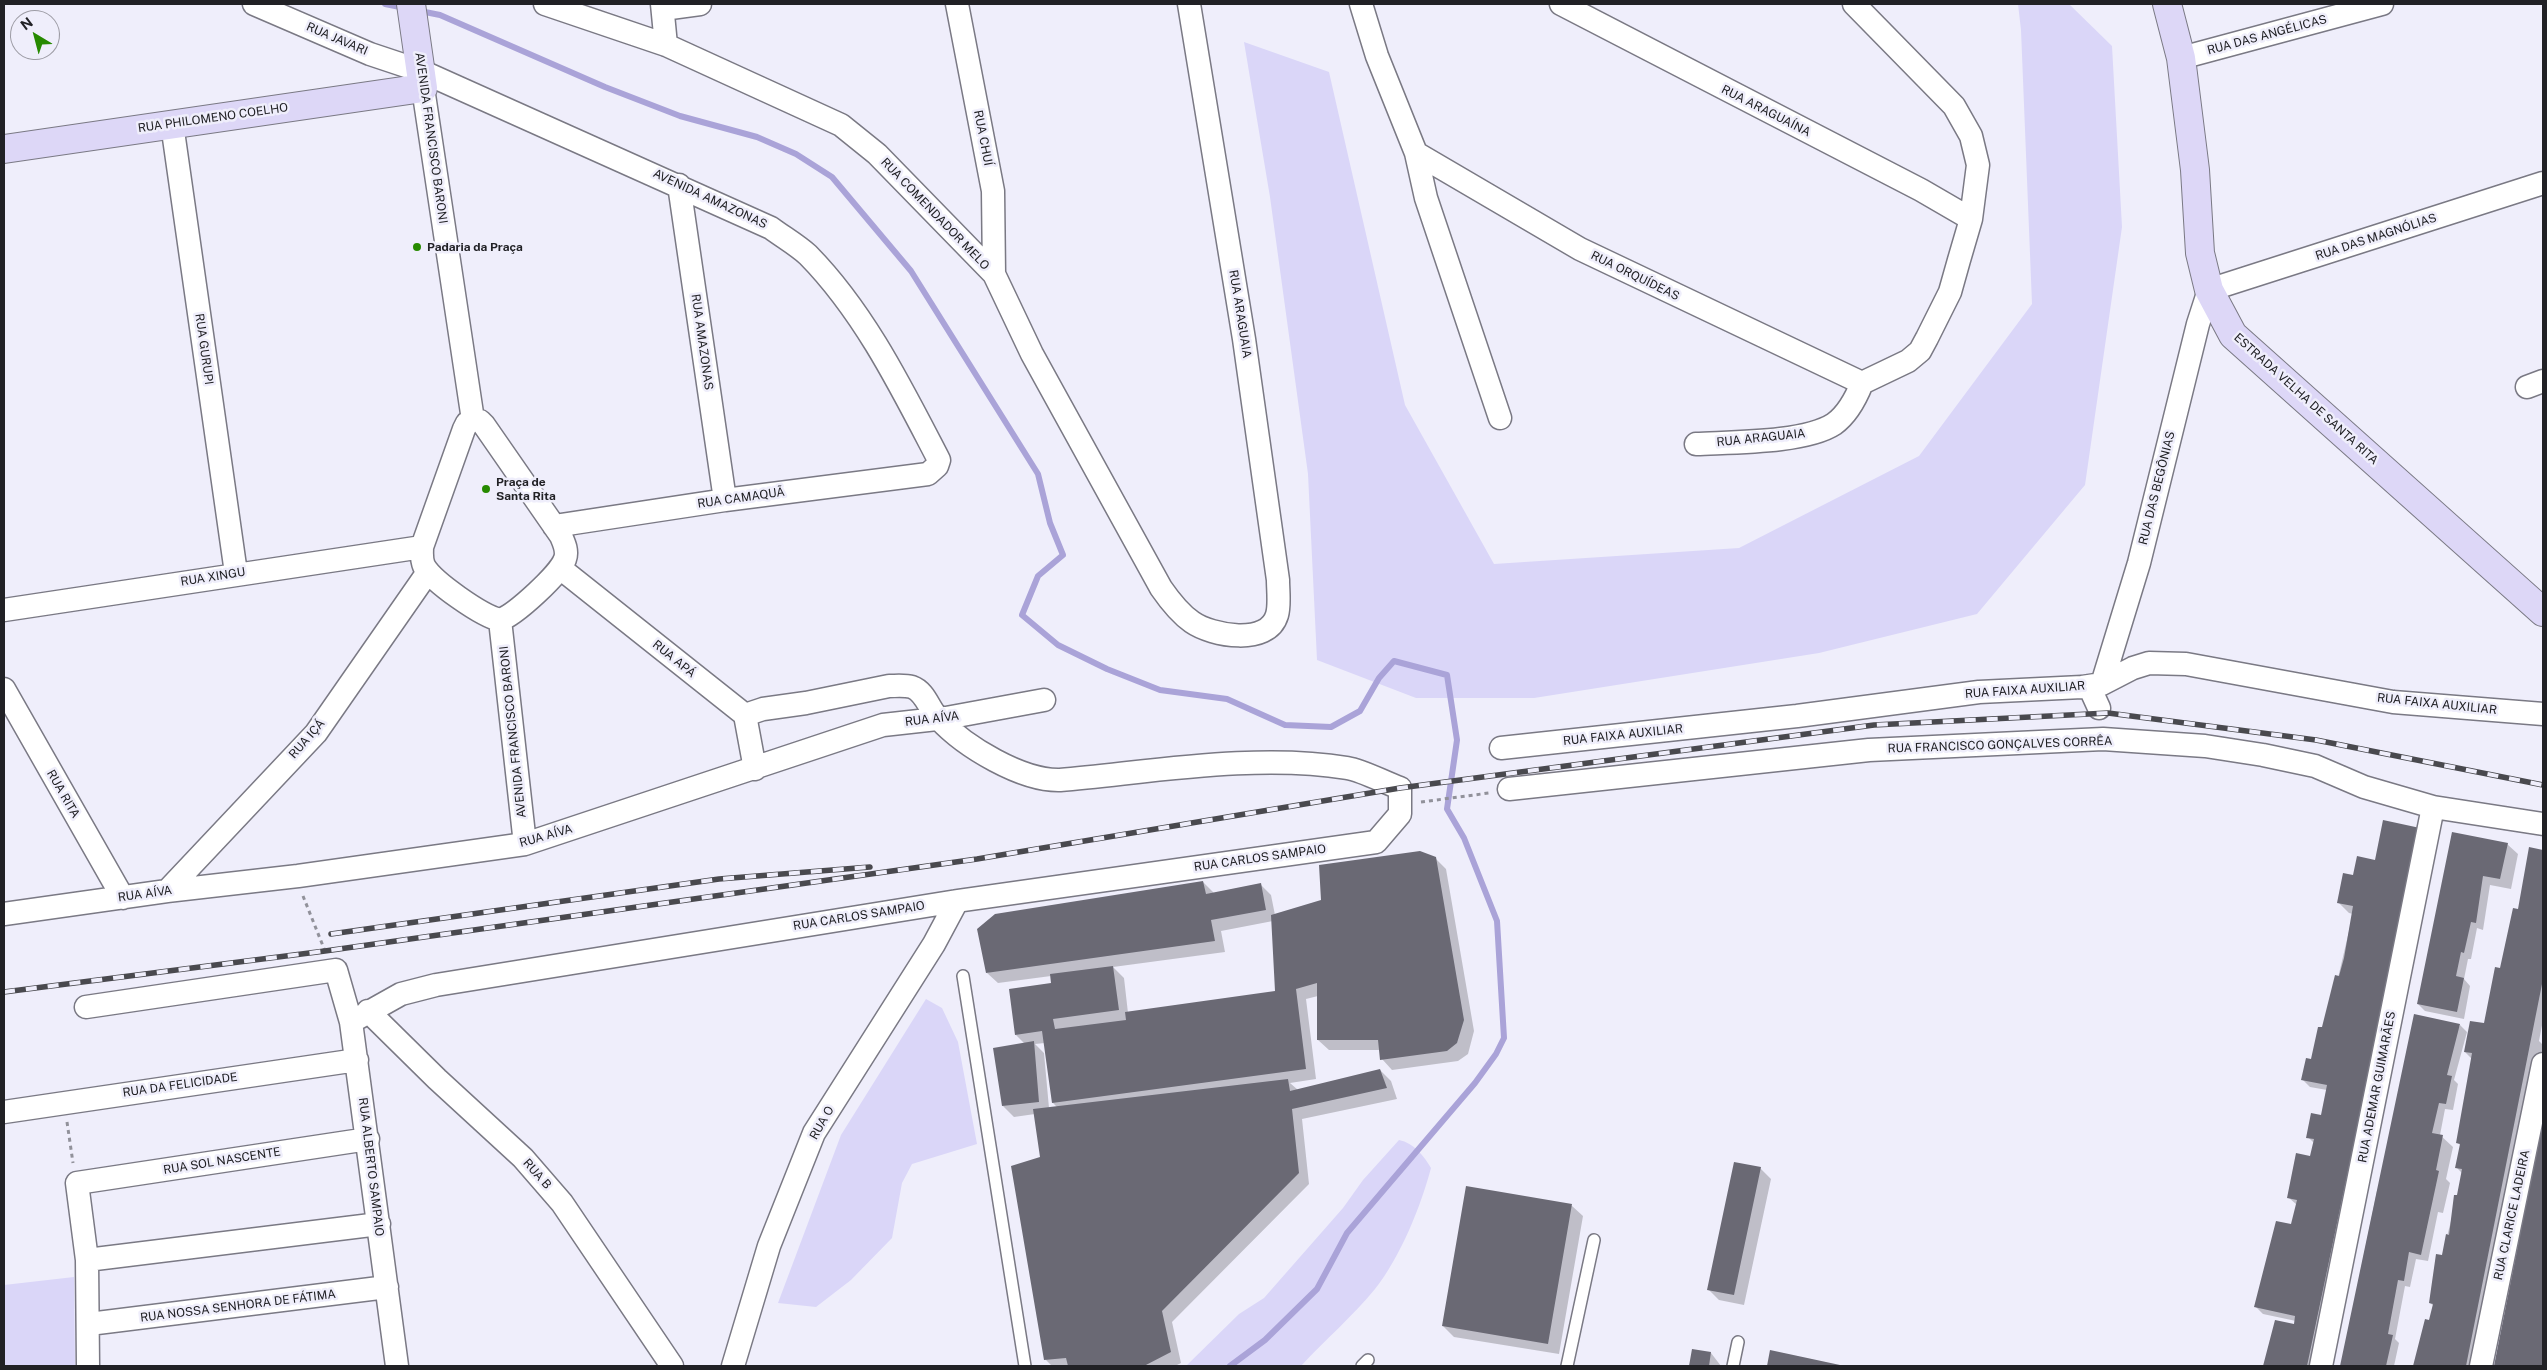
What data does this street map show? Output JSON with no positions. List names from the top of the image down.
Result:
{
  "streets": {
    "main road": ["RUA PHILOMENO COELHO", "AVENIDA FRANCISCO BARONI", "ESTRADA VELHA DE SANTA RITA"],
    "street": [
      "RUA DAS ANGÉLICAS",
      "RUA JAVARI",
      "RUA ARAGUAÍNA",
      "RUA CHUÍ",
      "AVENIDA AMAZONAS",
      "RUA COMENDADOR MELO",
      "RUA DAS MAGNÓLIAS",
      "RUA ORQUÍDEAS",
      "RUA ARAGUAIA",
      "RUA AMAZONAS",
      "RUA GURUPI",
      "RUA DAS BEGÔNIAS",
      "RUA CAMAQUÃ",
      "RUA XINGU",
      "RUA APÁ",
      "RUA FAIXA AUXILIAR",
      "RUA AÍVA",
      "RUA IÇÁ",
      "RUA FRANCISCO GONÇALVES CORRÊA",
      "RUA RITA",
      "RUA CARLOS SAMPAIO",
      "RUA DA FELICIDADE",
      "RUA ADEMAR GUIMARÃES",
      "RUA O",
      "RUA SOL NASCENTE",
      "RUA ALBERTO SAMPAIO",
      "RUA B",
      "RUA CLARICE LADEIRA",
      "RUA NOSSA SENHORA DE FÁTIMA"
    ]
  },
  "crossings": [
    ["RUA DAS ANGÉLICAS", "ESTRADA VELHA DE SANTA RITA"],
    ["RUA JAVARI", "RUA PHILOMENO COELHO"],
    ["RUA JAVARI", "AVENIDA FRANCISCO BARONI"],
    ["RUA JAVARI", "AVENIDA AMAZONAS"],
    ["RUA PHILOMENO COELHO", "AVENIDA FRANCISCO BARONI"],
    ["RUA PHILOMENO COELHO", "AVENIDA AMAZONAS"],
    ["RUA PHILOMENO COELHO", "RUA GURUPI"],
    ["AVENIDA FRANCISCO BARONI", "AVENIDA AMAZONAS"],
    ["AVENIDA FRANCISCO BARONI", "RUA AÍVA"],
    ["RUA CHUÍ", "RUA COMENDADOR MELO"],
    ["AVENIDA AMAZONAS", "RUA AMAZONAS"],
    ["AVENIDA AMAZONAS", "RUA CAMAQUÃ"],
    ["RUA COMENDADOR MELO", "RUA ARAGUAIA"],
    ["RUA DAS MAGNÓLIAS", "ESTRADA VELHA DE SANTA RITA"],
    ["RUA DAS MAGNÓLIAS", "RUA DAS BEGÔNIAS"],
    ["RUA ORQUÍDEAS", "RUA ARAGUAIA"],
    ["RUA AMAZONAS", "RUA CAMAQUÃ"],
    ["RUA GURUPI", "RUA XINGU"],
    ["ESTRADA VELHA DE SANTA RITA", "RUA DAS BEGÔNIAS"],
    ["RUA DAS BEGÔNIAS", "RUA FAIXA AUXILIAR"],
    ["RUA AÍVA", "RUA IÇÁ"],
    ["RUA AÍVA", "RUA RITA"],
    ["RUA FRANCISCO GONÇALVES CORRÊA", "RUA ADEMAR GUIMARÃES"],
    ["RUA CARLOS SAMPAIO", "RUA O"],
    ["RUA CARLOS SAMPAIO", "RUA ALBERTO SAMPAIO"],
    ["RUA CARLOS SAMPAIO", "RUA B"],
    ["RUA DA FELICIDADE", "RUA ALBERTO SAMPAIO"],
    ["RUA SOL NASCENTE", "RUA ALBERTO SAMPAIO"],
    ["RUA ALBERTO SAMPAIO", "RUA B"],
    ["RUA ALBERTO SAMPAIO", "RUA NOSSA SENHORA DE FÁTIMA"]
  ],
  "places": ["Padaria da Praça", "Praça de Santa Rita"],
  "north": "top left"
}
